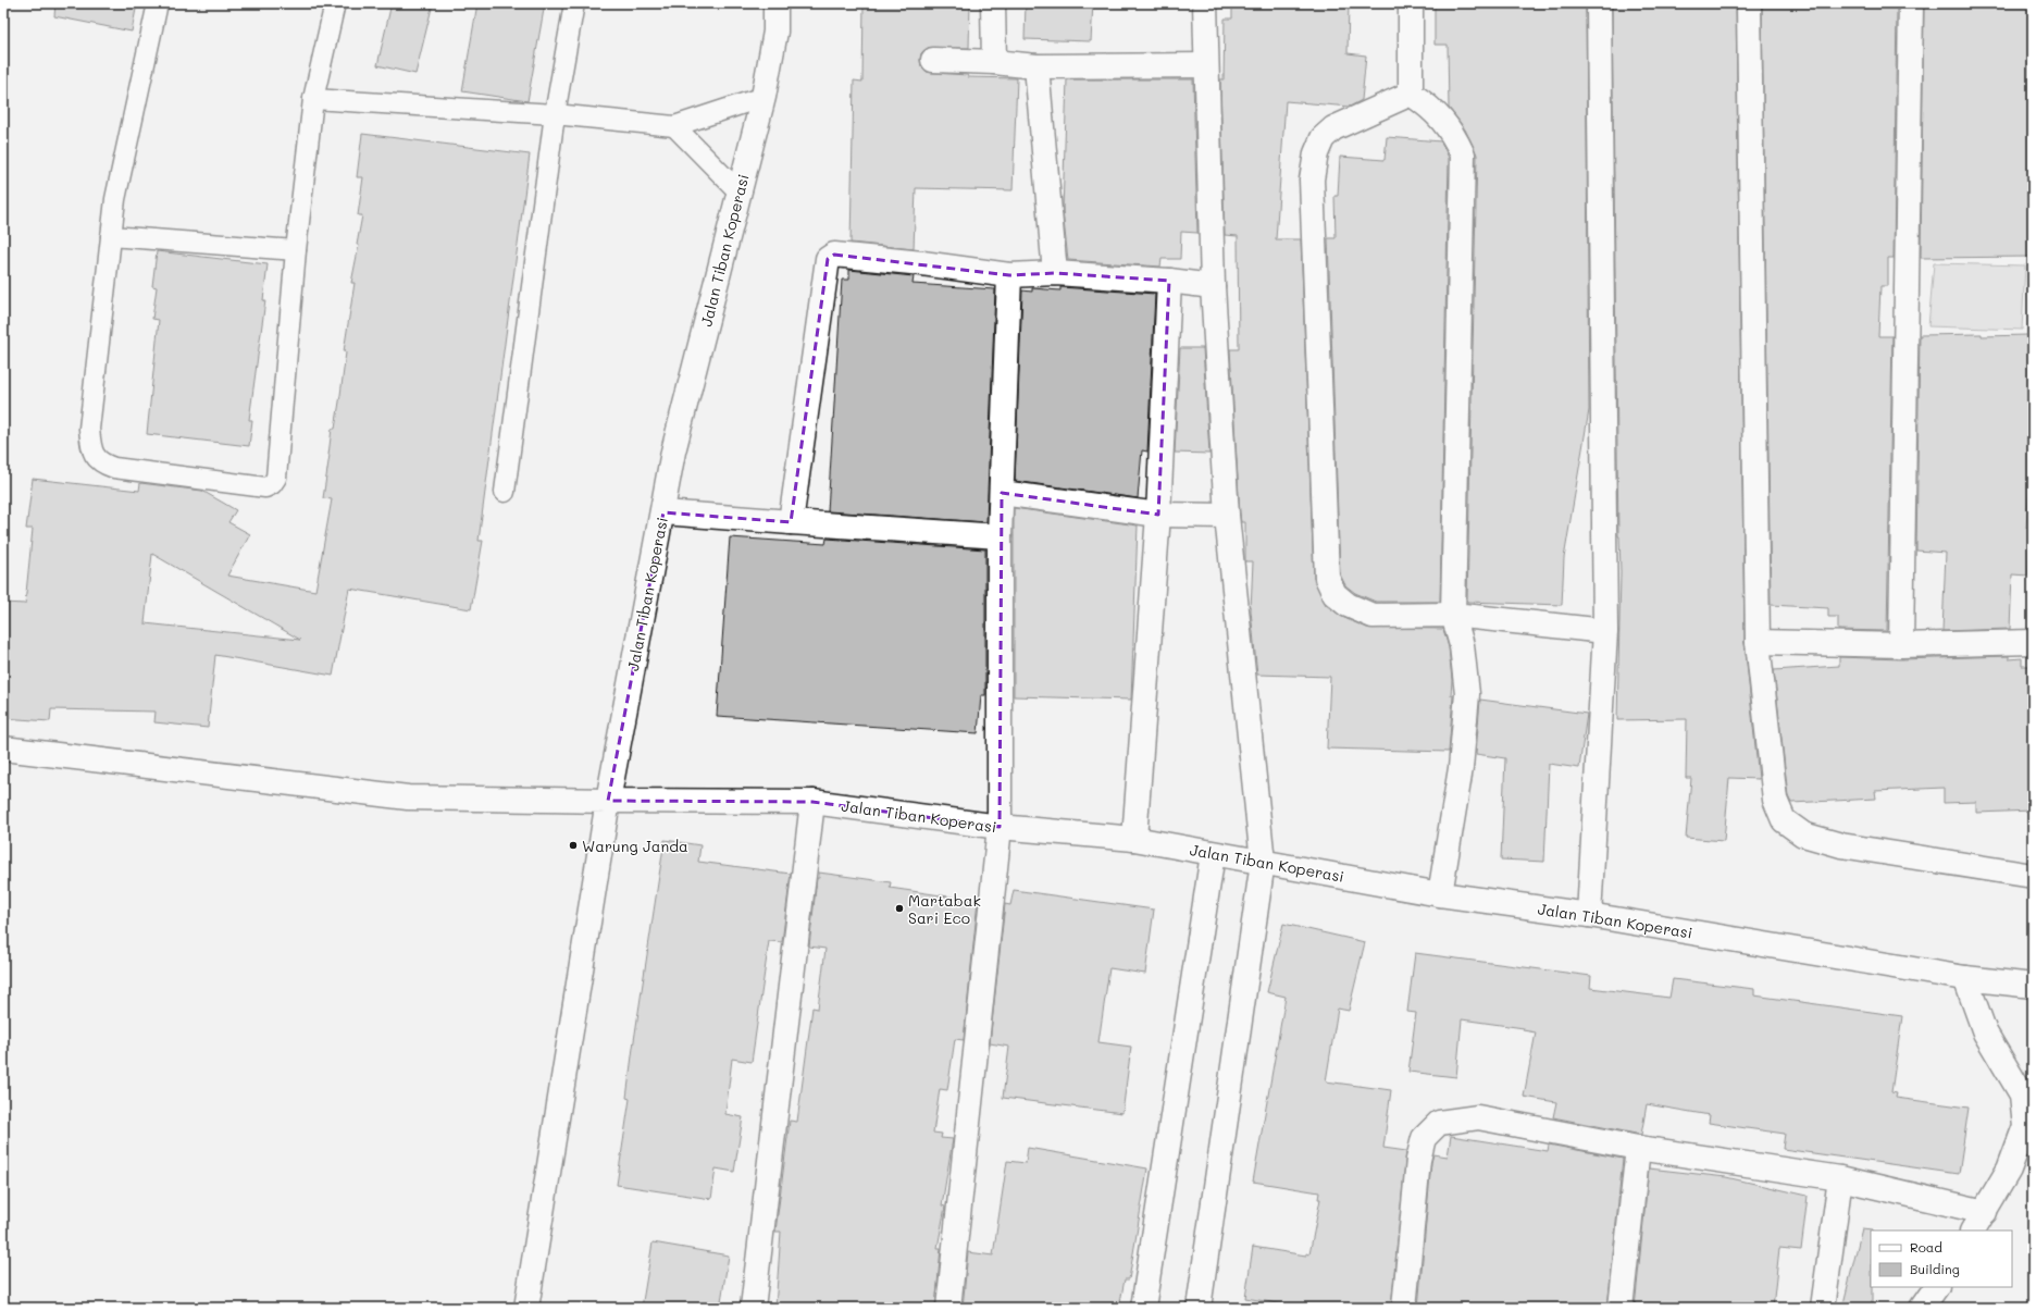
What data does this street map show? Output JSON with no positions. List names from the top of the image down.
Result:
{
  "streets": {
    "street": ["Jalan Tiban Koperasi"]
  },
  "places": ["Warung Janda", "Martabak Sari Eco"],
  "legend": ["Road", "Building"]
}
